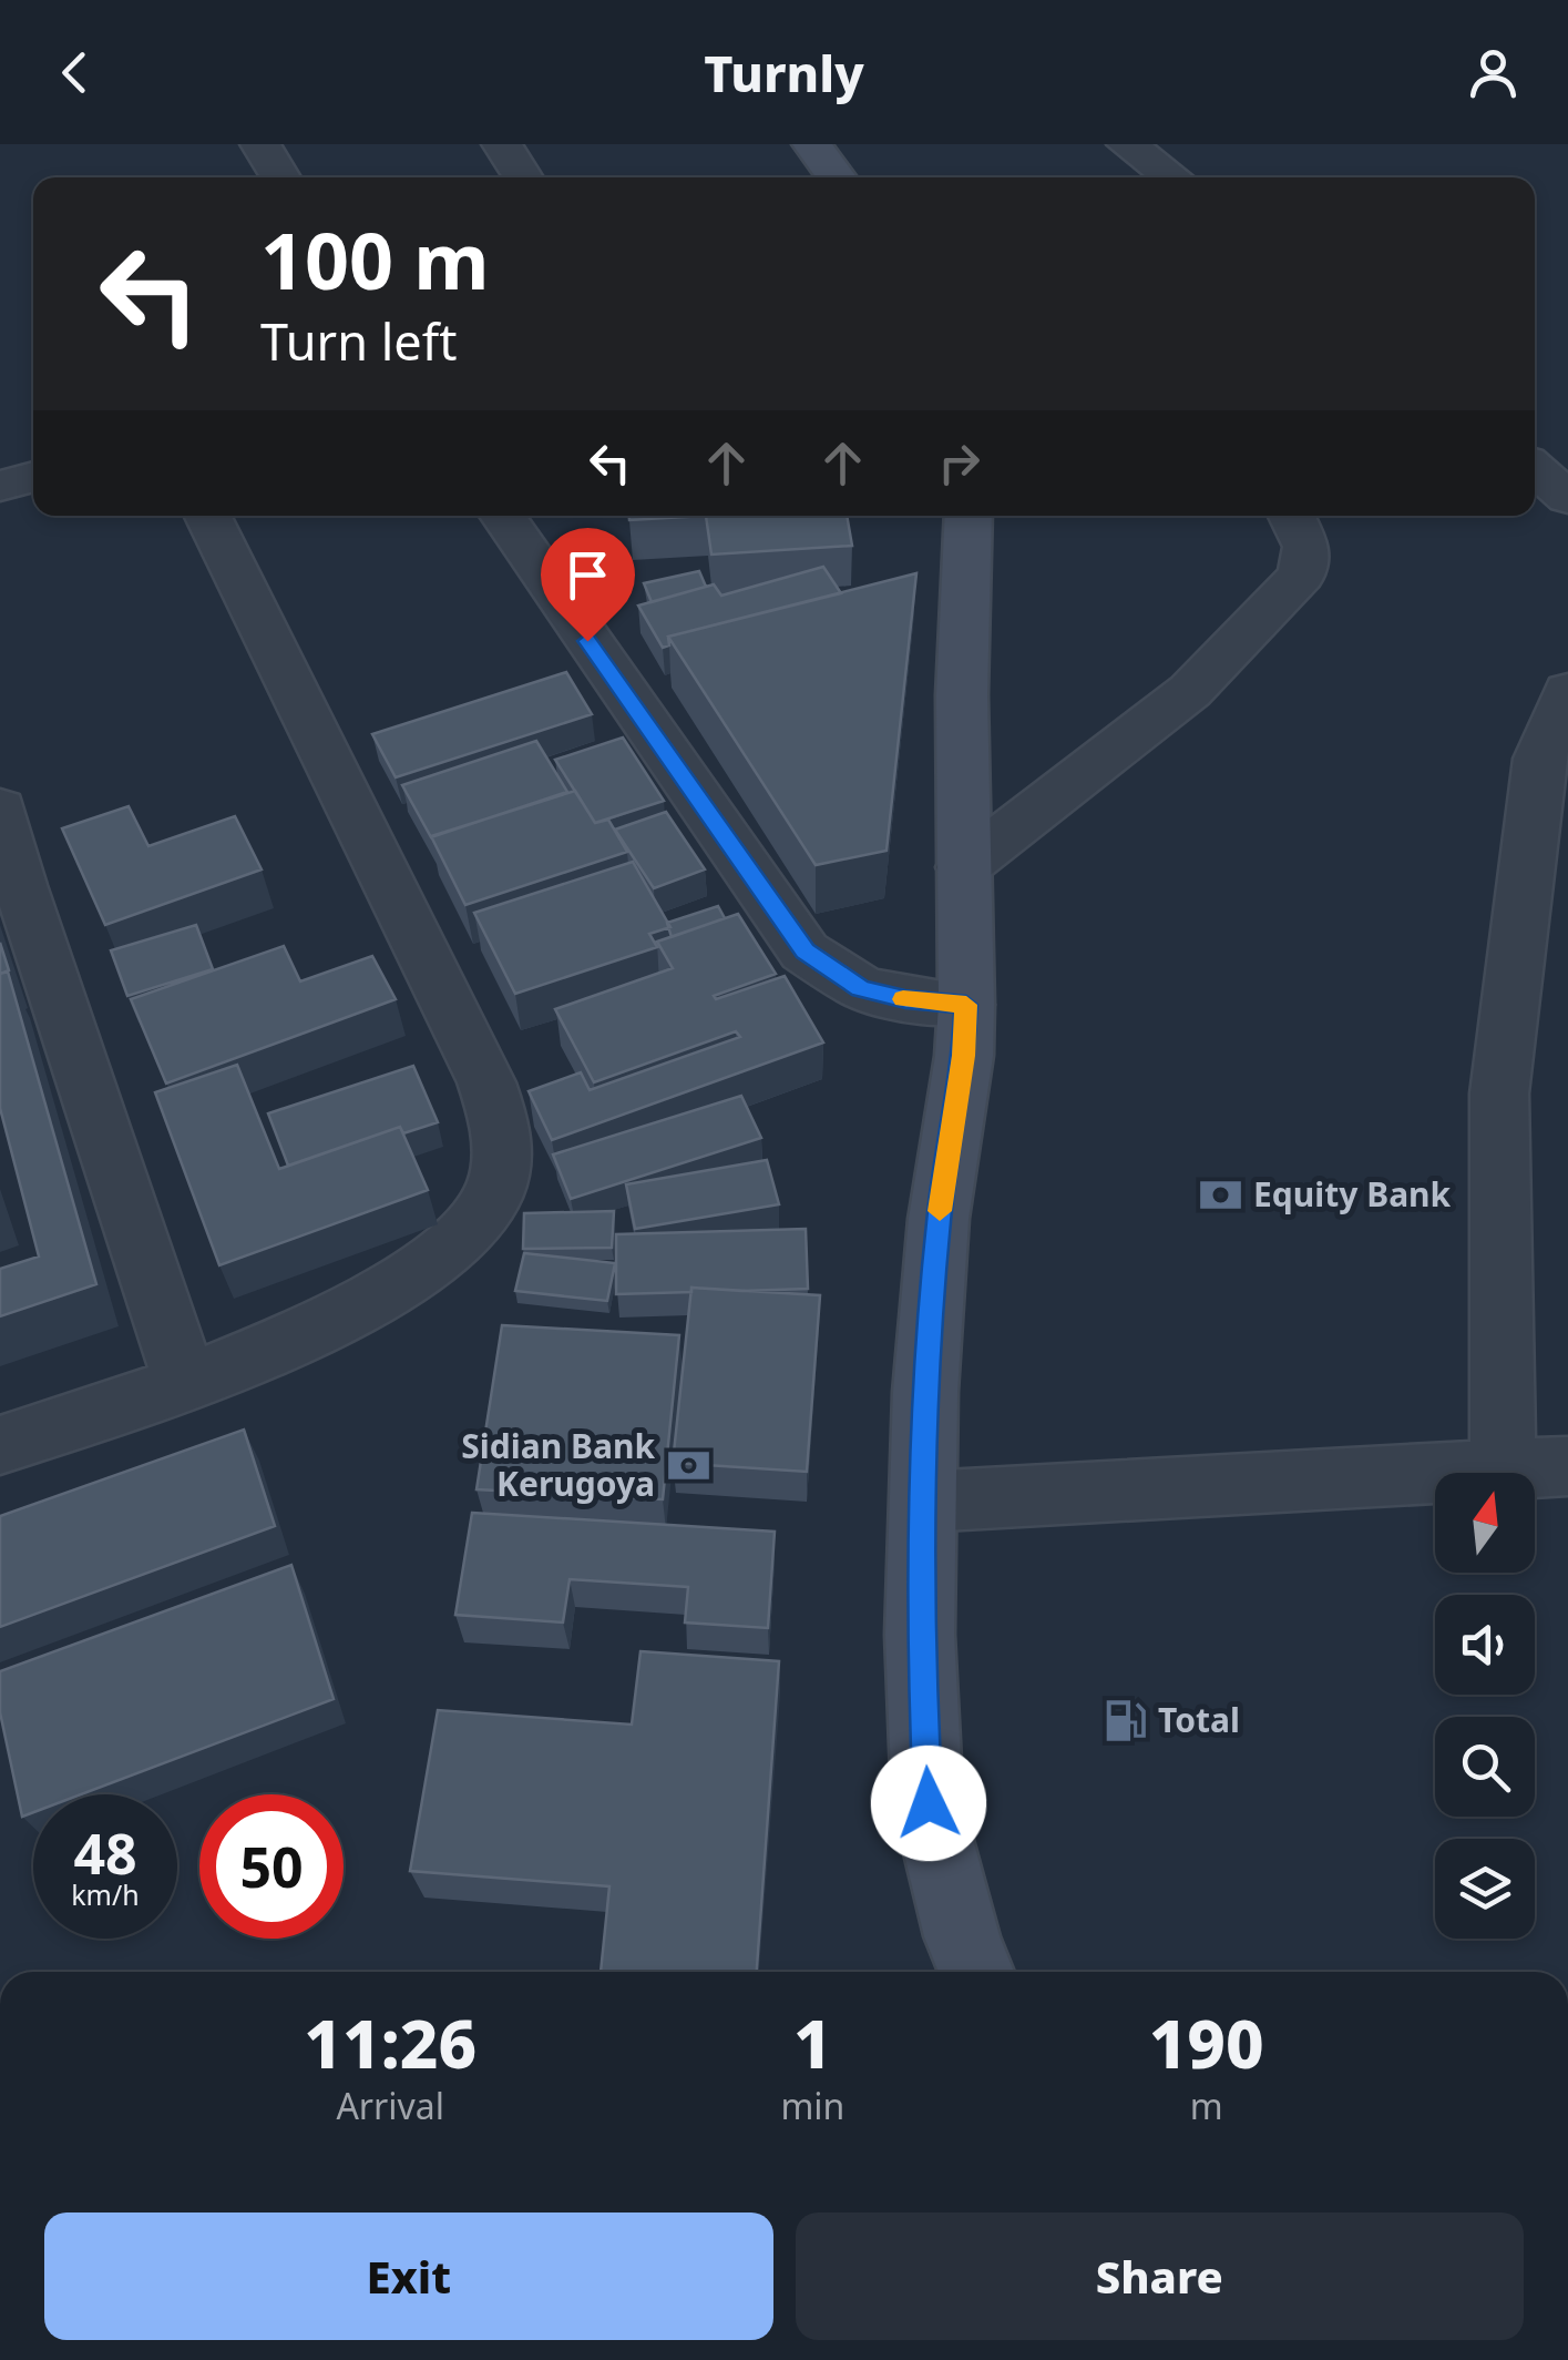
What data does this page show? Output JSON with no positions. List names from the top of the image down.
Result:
{
  "places": {
    "bank": ["Equity Bank", "Sidian Bank Kerugoya"],
    "fuel station": ["Total"]
  },
  "north": "top",
  "page": {
    "header": "Turnly",
    "turn": ["100 m", "Turn left"],
    "speed": "48 km/h",
    "limit": "50",
    "eta": [
      "11:26",
      "Arrival",
      "1",
      "min",
      "190",
      "m"
    ],
    "buttons": ["Exit", "Share"]
  }
}
